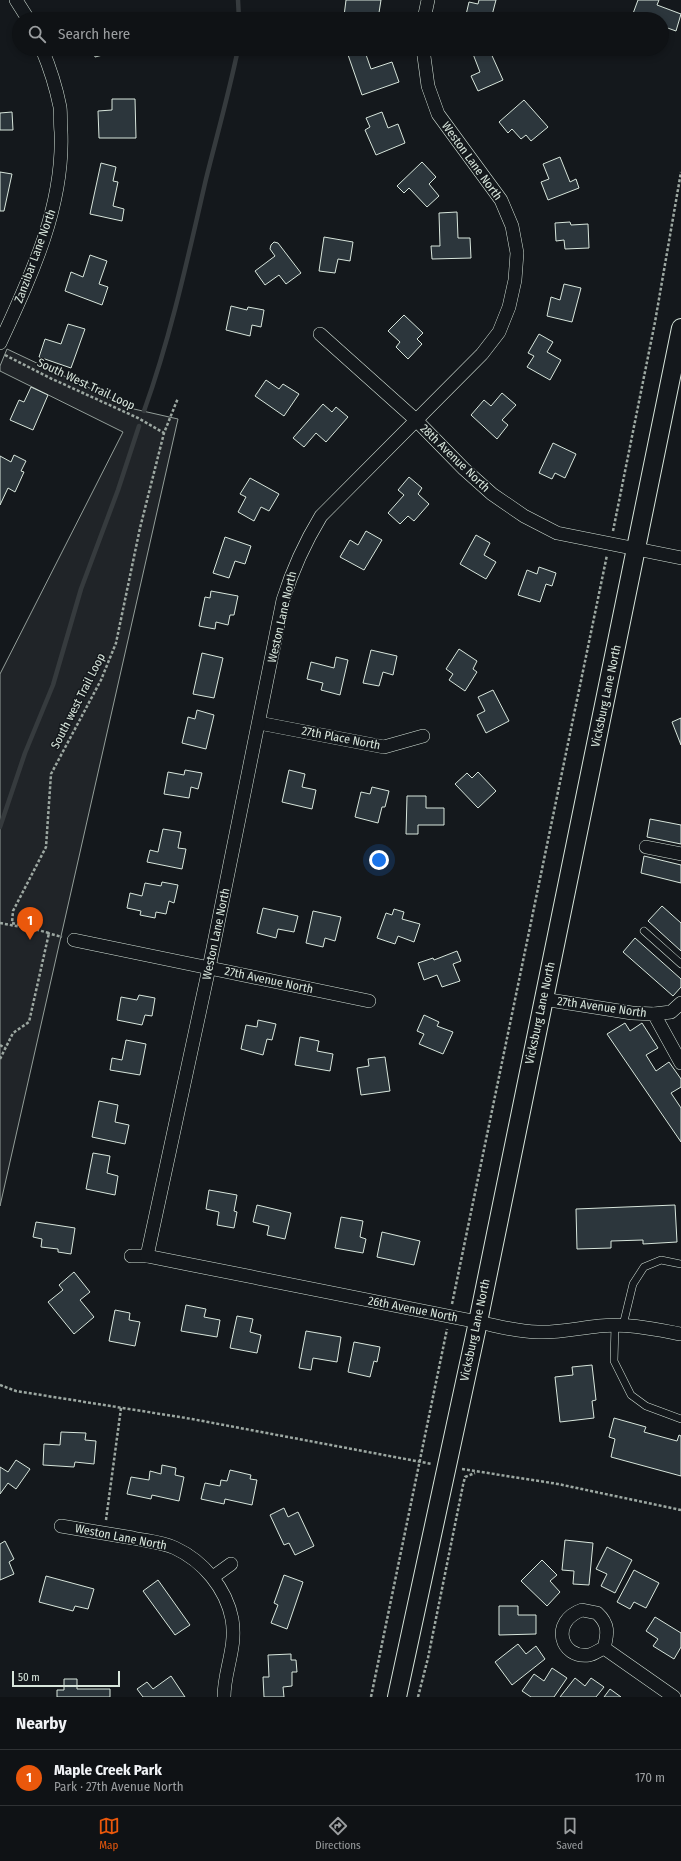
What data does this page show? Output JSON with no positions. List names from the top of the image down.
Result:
{
  "streets": {
    "main road": ["Vicksburg Lane North"],
    "street": [
      "Weston Lane North",
      "Zanzibar Lane North",
      "28th Avenue North",
      "27th Place North",
      "27th Avenue North",
      "26th Avenue North"
    ],
    "path": ["South West Trail Loop", "South west Trail Loop"]
  },
  "crossings": [
    ["Weston Lane North", "28th Avenue North"],
    ["Weston Lane North", "27th Place North"],
    ["Weston Lane North", "27th Avenue North"],
    ["Weston Lane North", "26th Avenue North"],
    ["South West Trail Loop", "South west Trail Loop"],
    ["28th Avenue North", "Vicksburg Lane North"],
    ["Vicksburg Lane North", "27th Avenue North"],
    ["Vicksburg Lane North", "26th Avenue North"]
  ],
  "scale_bar": "50 m",
  "page": {
    "search": "Search here",
    "pins": "1",
    "scale": "50 m",
    "heading": "Nearby",
    "list": [
      {
        "mark": "1",
        "name": "Maple Creek Park",
        "note": "Park · 27th Avenue North",
        "value": "170 m"
      }
    ],
    "nav": ["Map", "Directions", "Saved"]
  }
}
